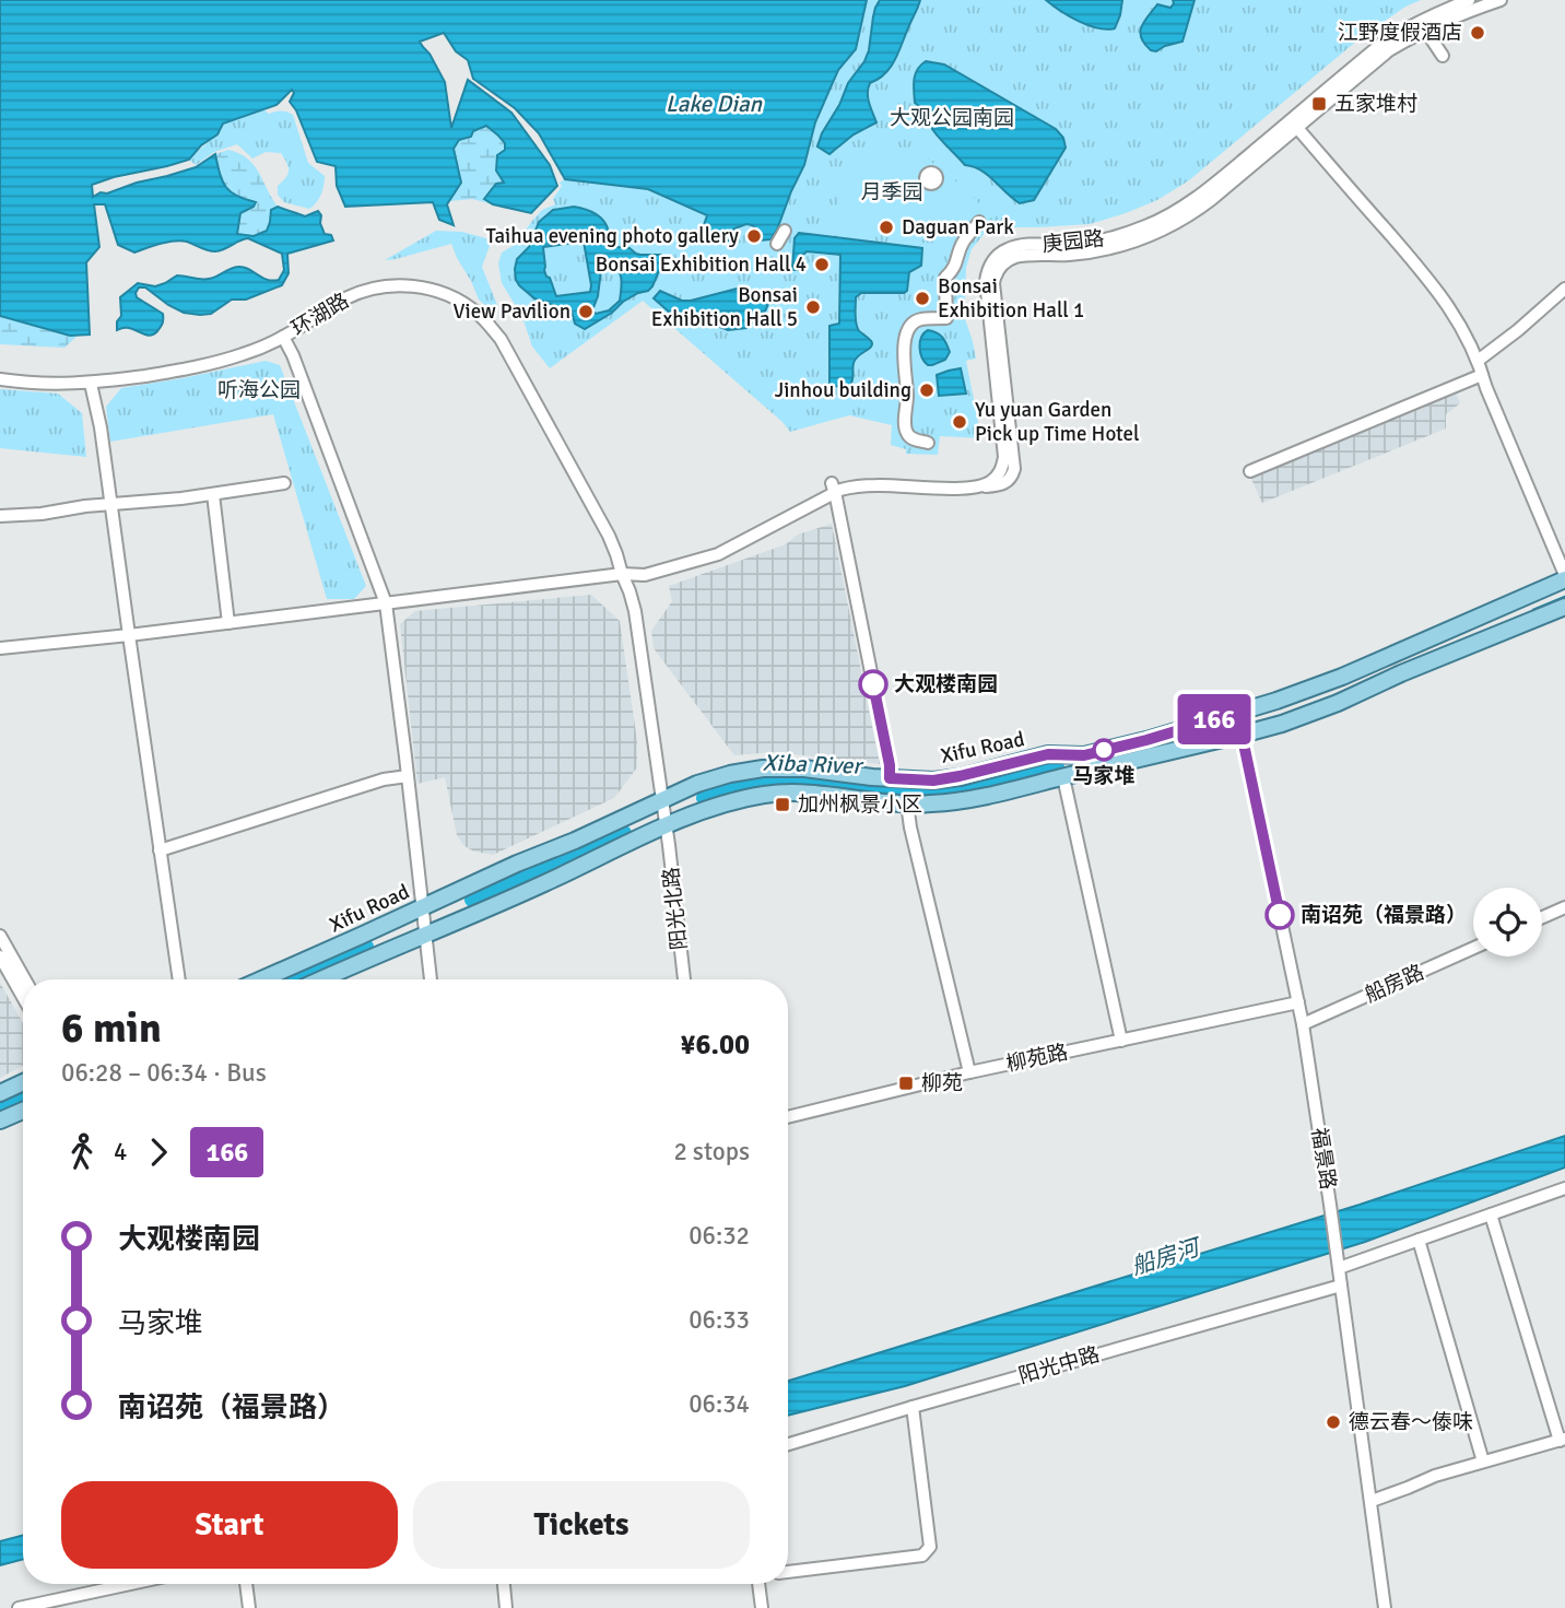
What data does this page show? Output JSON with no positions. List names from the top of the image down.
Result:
{
  "streets": {
    "main road": ["Xifu Road"],
    "street": [
      "庚园路",
      "环湖路",
      "阳光北路",
      "船房路",
      "柳苑路",
      "福景路",
      "阳光中路"
    ]
  },
  "crossings": [
    ["环湖路", "Xifu Road"],
    ["环湖路", "阳光北路"],
    ["Xifu Road", "阳光北路"],
    ["Xifu Road", "福景路"],
    ["船房路", "福景路"],
    ["柳苑路", "福景路"],
    ["福景路", "阳光中路"]
  ],
  "water": ["Lake Dian", "Xiba River", "船房河"],
  "parks": ["大观公园南园", "月季园", "听海公园"],
  "places": {
    "other": [
      "江野度假酒店",
      "Daguan Park",
      "Taihua evening photo gallery",
      "Bonsai Exhibition Hall 4",
      "Bonsai Exhibition Hall 1",
      "Bonsai Exhibition Hall 5",
      "View Pavilion",
      "Jinhou building",
      "Yu yuan Garden Pick up Time Hotel",
      "大观楼南园",
      "马家堆",
      "南诏苑（福景路）",
      "德云春～傣味"
    ],
    "transit": ["五家堆村", "加州枫景小区", "柳苑"]
  },
  "lines": ["bus line 166"],
  "page": {
    "on_map": "166",
    "heading": ["6 min", "06:28 – 06:34 · Bus", "¥6.00"],
    "legs": ["4", "166", "2 stops"],
    "list": [
      {
        "name": "大观楼南园",
        "value": "06:32"
      },
      {
        "name": "马家堆",
        "value": "06:33"
      },
      {
        "name": "南诏苑（福景路）",
        "value": "06:34"
      }
    ],
    "buttons": ["Start", "Tickets"]
  }
}
